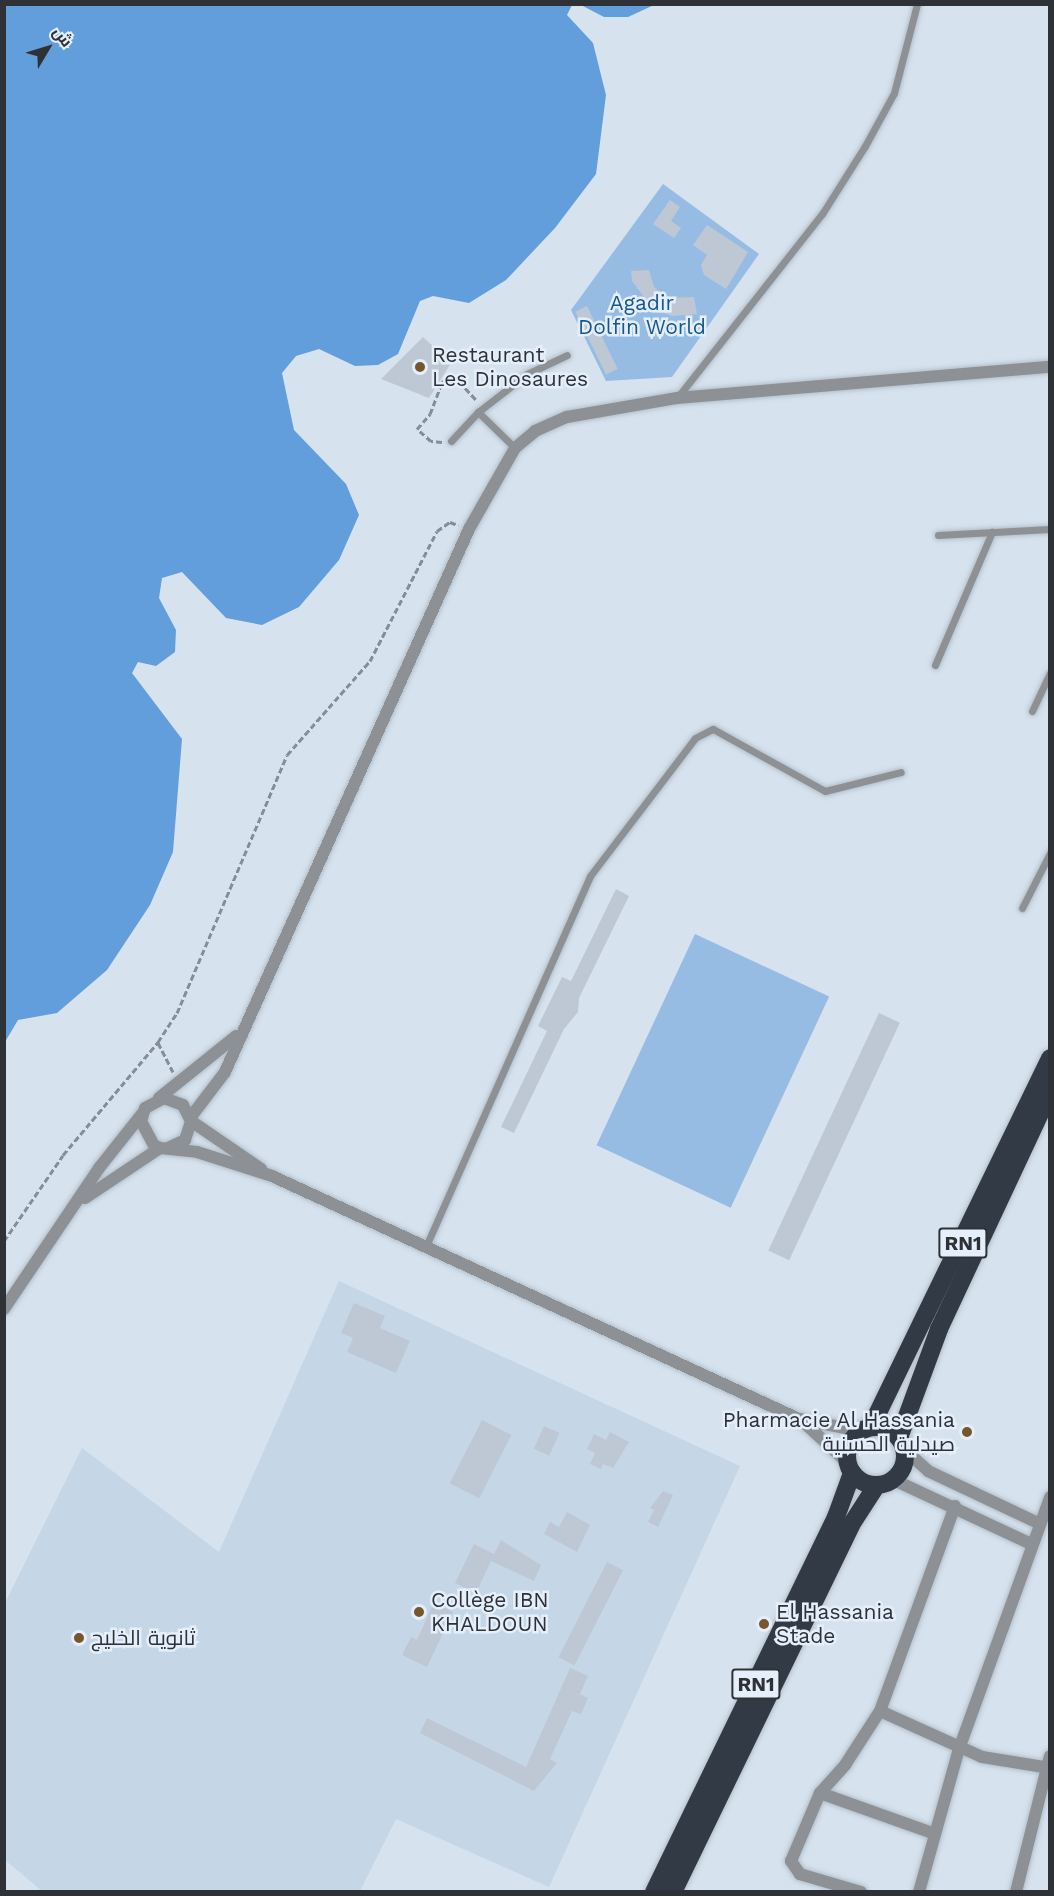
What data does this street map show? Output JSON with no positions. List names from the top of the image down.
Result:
{
  "streets": {
    "highway": ["RN1"]
  },
  "parks": ["Agadir Dolfin World"],
  "places": [
    "Restaurant Les Dinosaures",
    "Pharmacie Al Hassania صيدلية الحسنية",
    "Collège IBN KHALDOUN",
    "El Hassania Stade",
    "ثانوية الخليج"
  ],
  "north": "top right"
}
